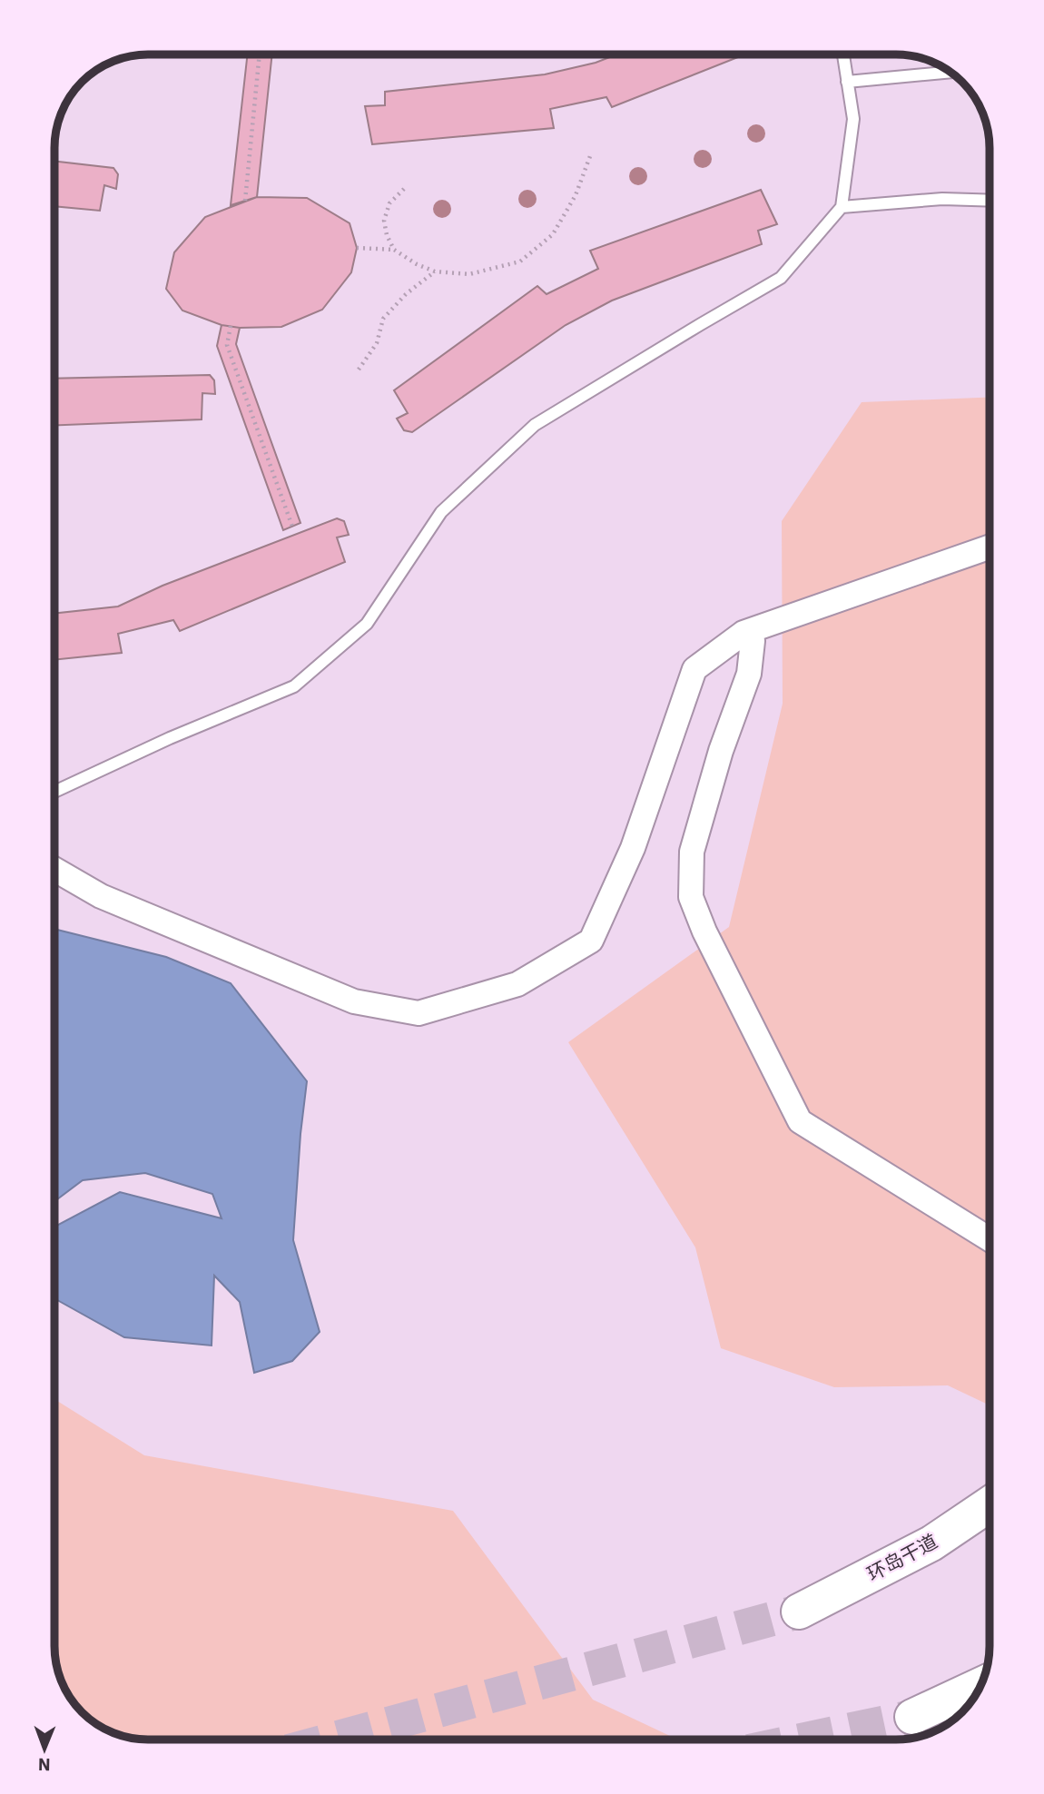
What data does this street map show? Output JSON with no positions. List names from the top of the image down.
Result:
{
  "streets": {
    "highway": ["环岛干道"]
  },
  "north": "bottom"
}
